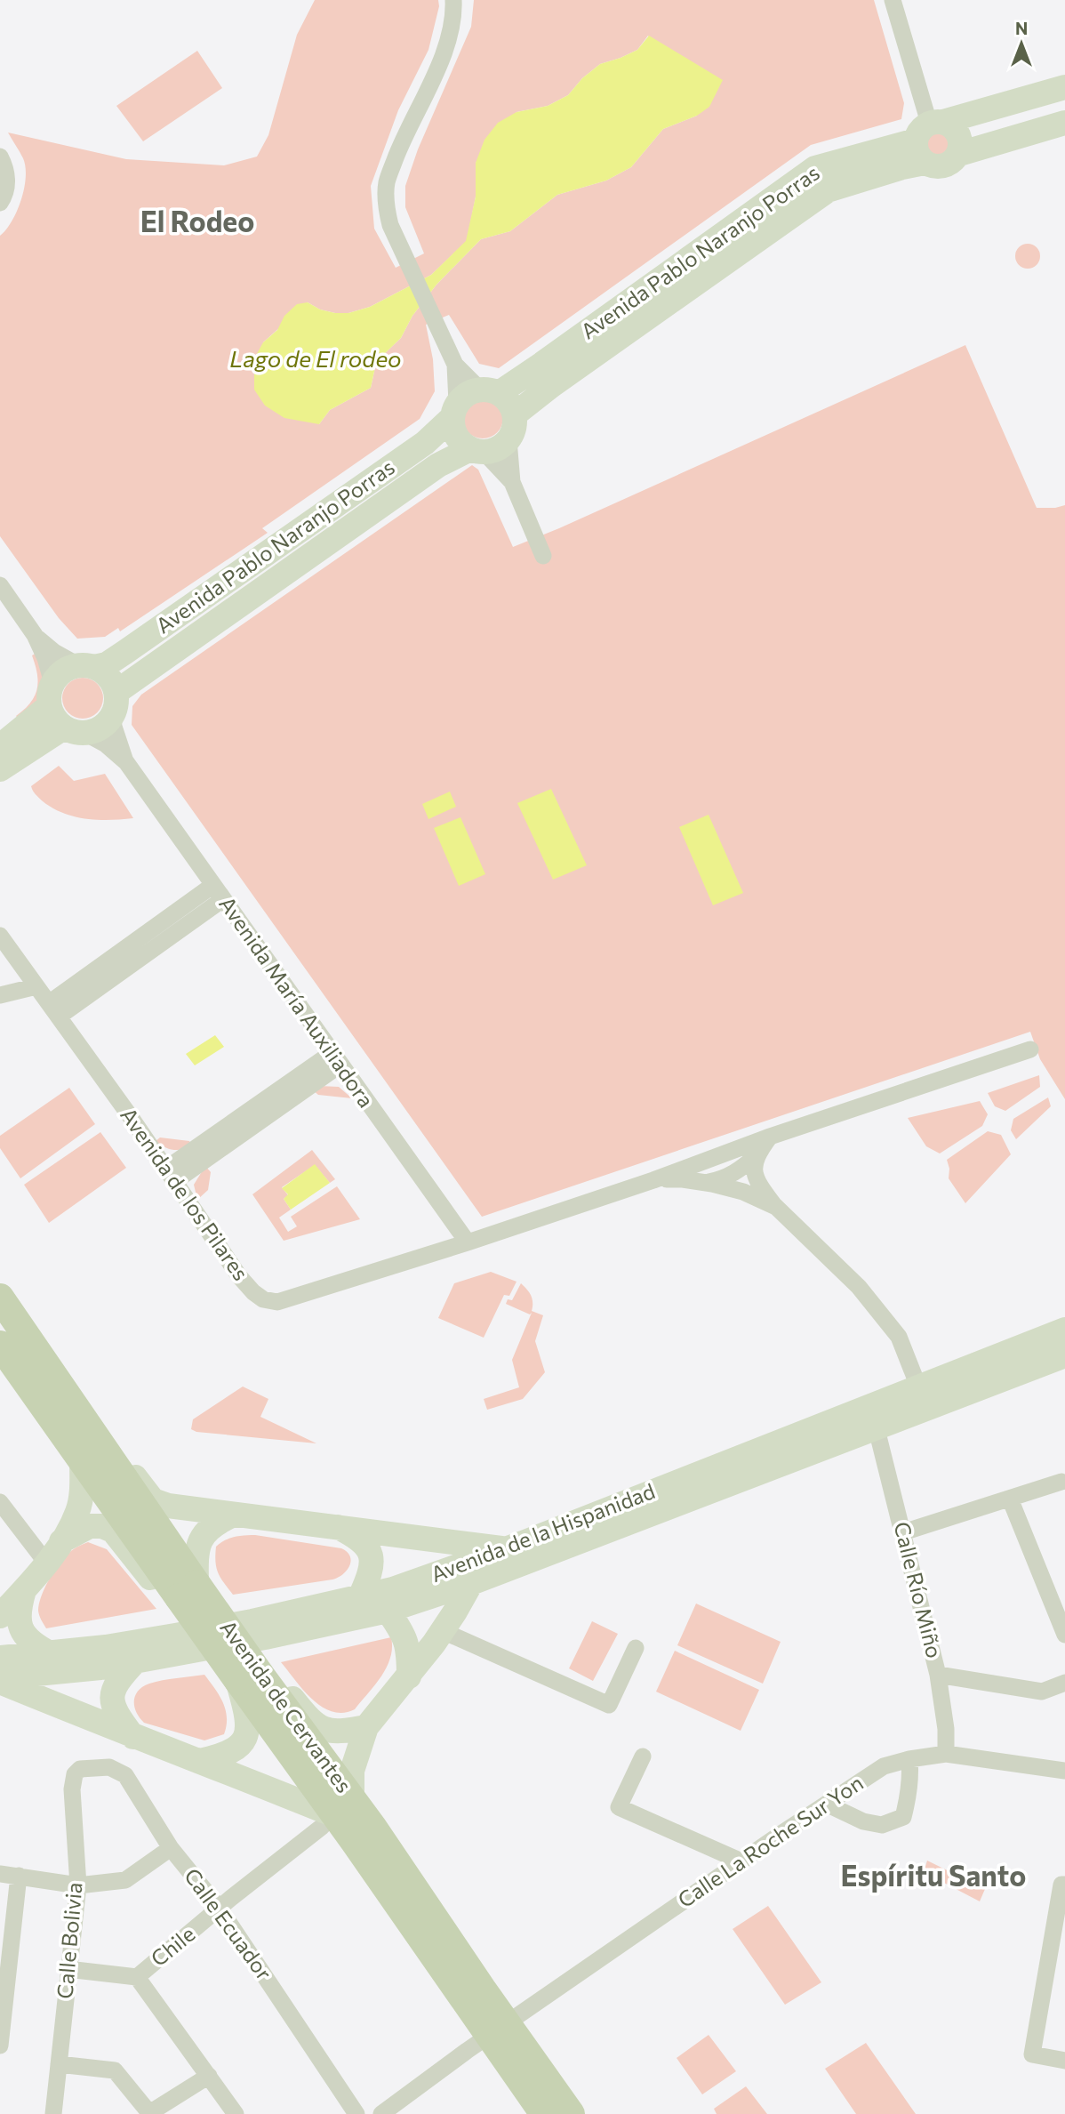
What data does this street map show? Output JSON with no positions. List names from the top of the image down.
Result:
{
  "streets": {
    "main road": ["Avenida Pablo Naranjo Porras", "Avenida de la Hispanidad", "Avenida de Cervantes"],
    "street": [
      "Avenida María Auxiliadora",
      "Avenida de los Pilares",
      "Calle Río Miño",
      "Calle La Roche Sur Yon",
      "Calle Ecuador",
      "Calle Bolivia",
      "Chile"
    ]
  },
  "crossings": [
    ["Avenida Pablo Naranjo Porras", "Avenida María Auxiliadora"],
    ["Avenida María Auxiliadora", "Avenida de los Pilares"],
    ["Avenida de la Hispanidad", "Calle Río Miño"],
    ["Calle Río Miño", "Calle La Roche Sur Yon"],
    ["Avenida de Cervantes", "Calle La Roche Sur Yon"],
    ["Avenida de Cervantes", "Chile"],
    ["Calle Ecuador", "Calle Bolivia"],
    ["Calle Ecuador", "Chile"],
    ["Calle Bolivia", "Chile"]
  ],
  "districts": ["El Rodeo", "Espíritu Santo"],
  "water": ["Lago de El rodeo"],
  "north": "top"
}
